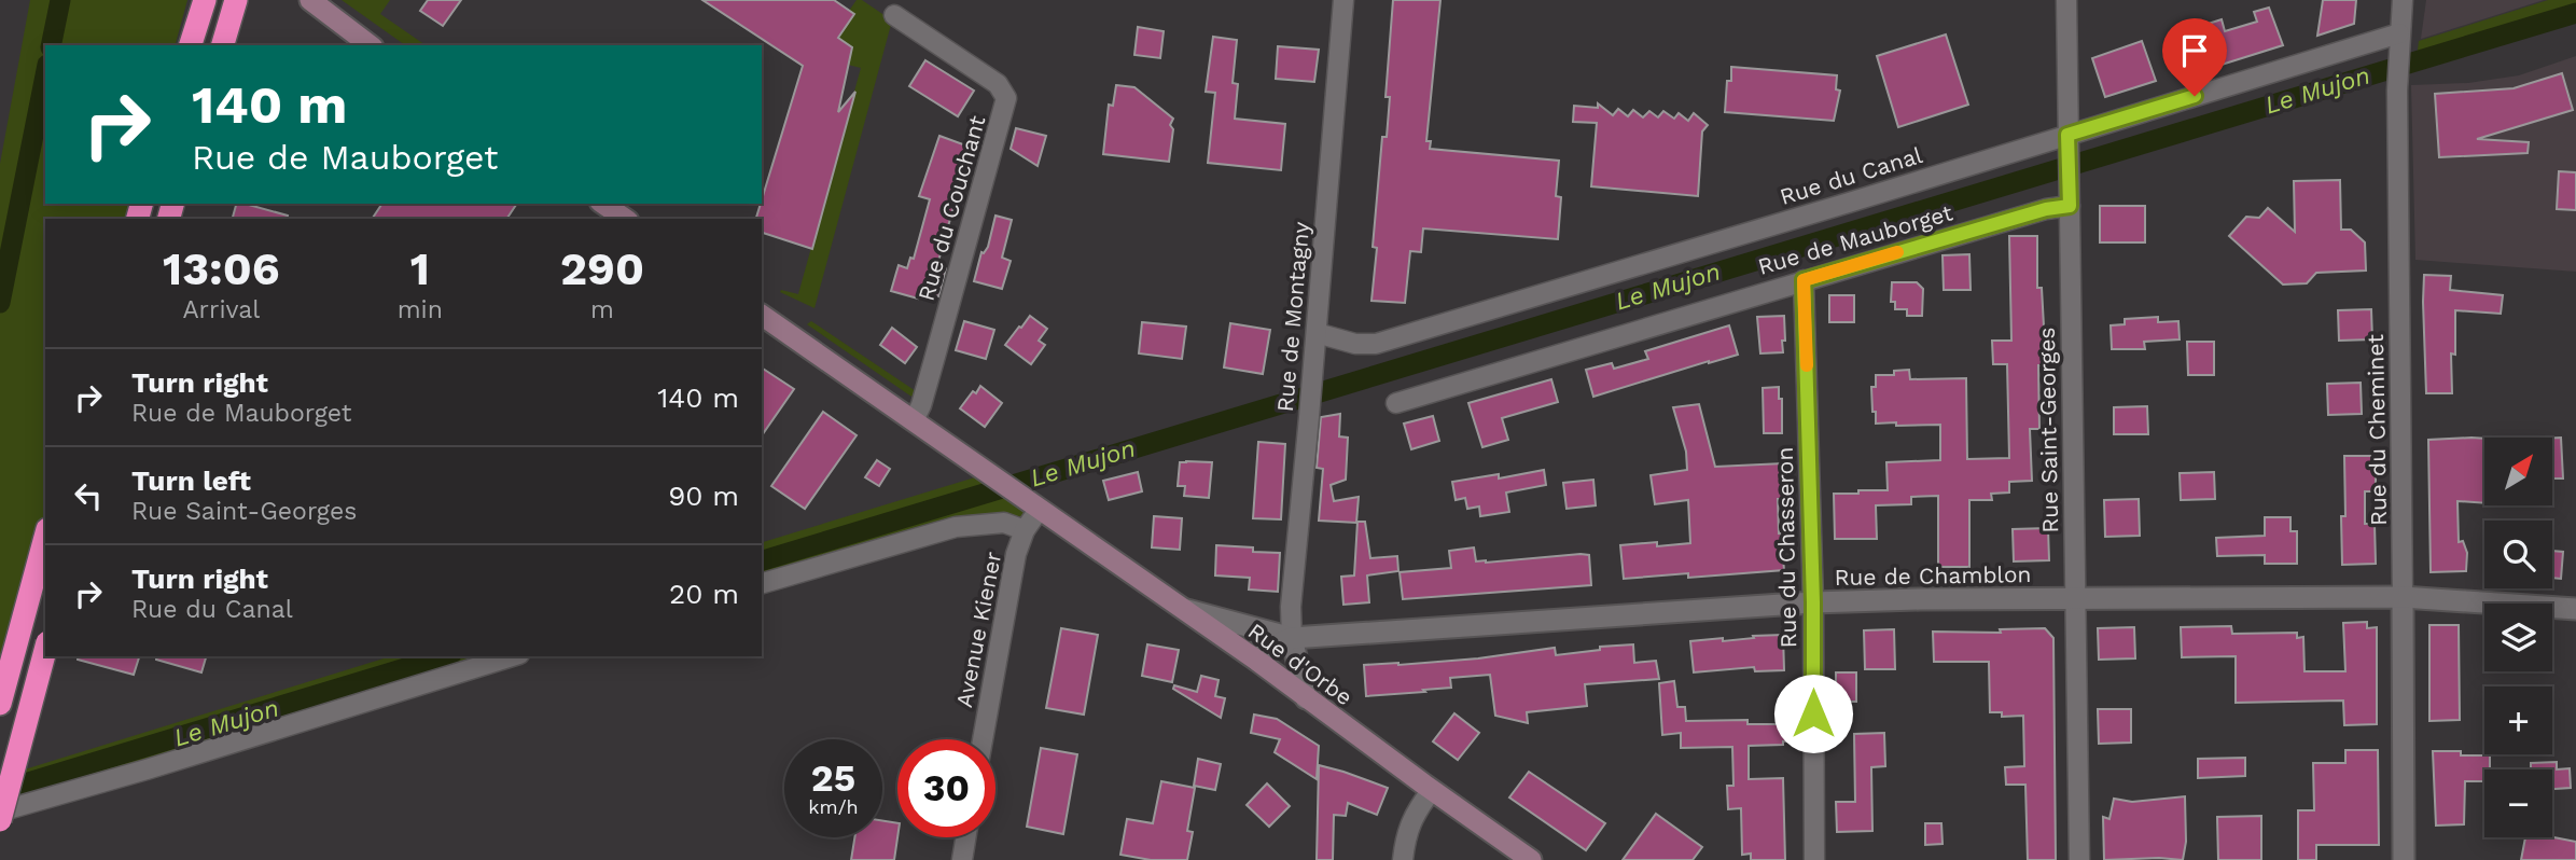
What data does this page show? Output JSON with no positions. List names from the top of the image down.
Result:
{
  "streets": {
    "main road": ["Rue d'Orbe"],
    "street": [
      "Rue du Canal",
      "Rue du Couchant",
      "Rue de Mauborget",
      "Rue de Montagny",
      "Rue Saint-Georges",
      "Rue du Cheminet",
      "Rue du Chasseron",
      "Rue de Chamblon",
      "Avenue Kiener"
    ]
  },
  "crossings": [
    ["Rue du Canal", "Rue de Montagny"],
    ["Rue du Canal", "Rue Saint-Georges"],
    ["Rue du Canal", "Rue du Cheminet"],
    ["Rue du Couchant", "Rue d'Orbe"],
    ["Rue de Mauborget", "Rue Saint-Georges"],
    ["Rue de Mauborget", "Rue du Chasseron"],
    ["Rue de Montagny", "Rue de Chamblon"],
    ["Rue Saint-Georges", "Rue de Chamblon"],
    ["Rue du Cheminet", "Rue de Chamblon"],
    ["Rue du Chasseron", "Rue de Chamblon"],
    ["Rue de Chamblon", "Rue d'Orbe"],
    ["Avenue Kiener", "Rue d'Orbe"]
  ],
  "water": ["Le Mujon"],
  "north": "top right",
  "page": {
    "turn": ["140 m", "Rue de Mauborget"],
    "eta": [
      "13:06",
      "Arrival",
      "1",
      "min",
      "290",
      "m"
    ],
    "list": [
      {
        "name": "Turn right",
        "note": "Rue de Mauborget",
        "value": "140 m"
      },
      {
        "name": "Turn left",
        "note": "Rue Saint-Georges",
        "value": "90 m"
      },
      {
        "name": "Turn right",
        "note": "Rue du Canal",
        "value": "20 m"
      }
    ],
    "map_buttons": ["+", "−"],
    "speed": "25 km/h",
    "limit": "30"
  }
}
